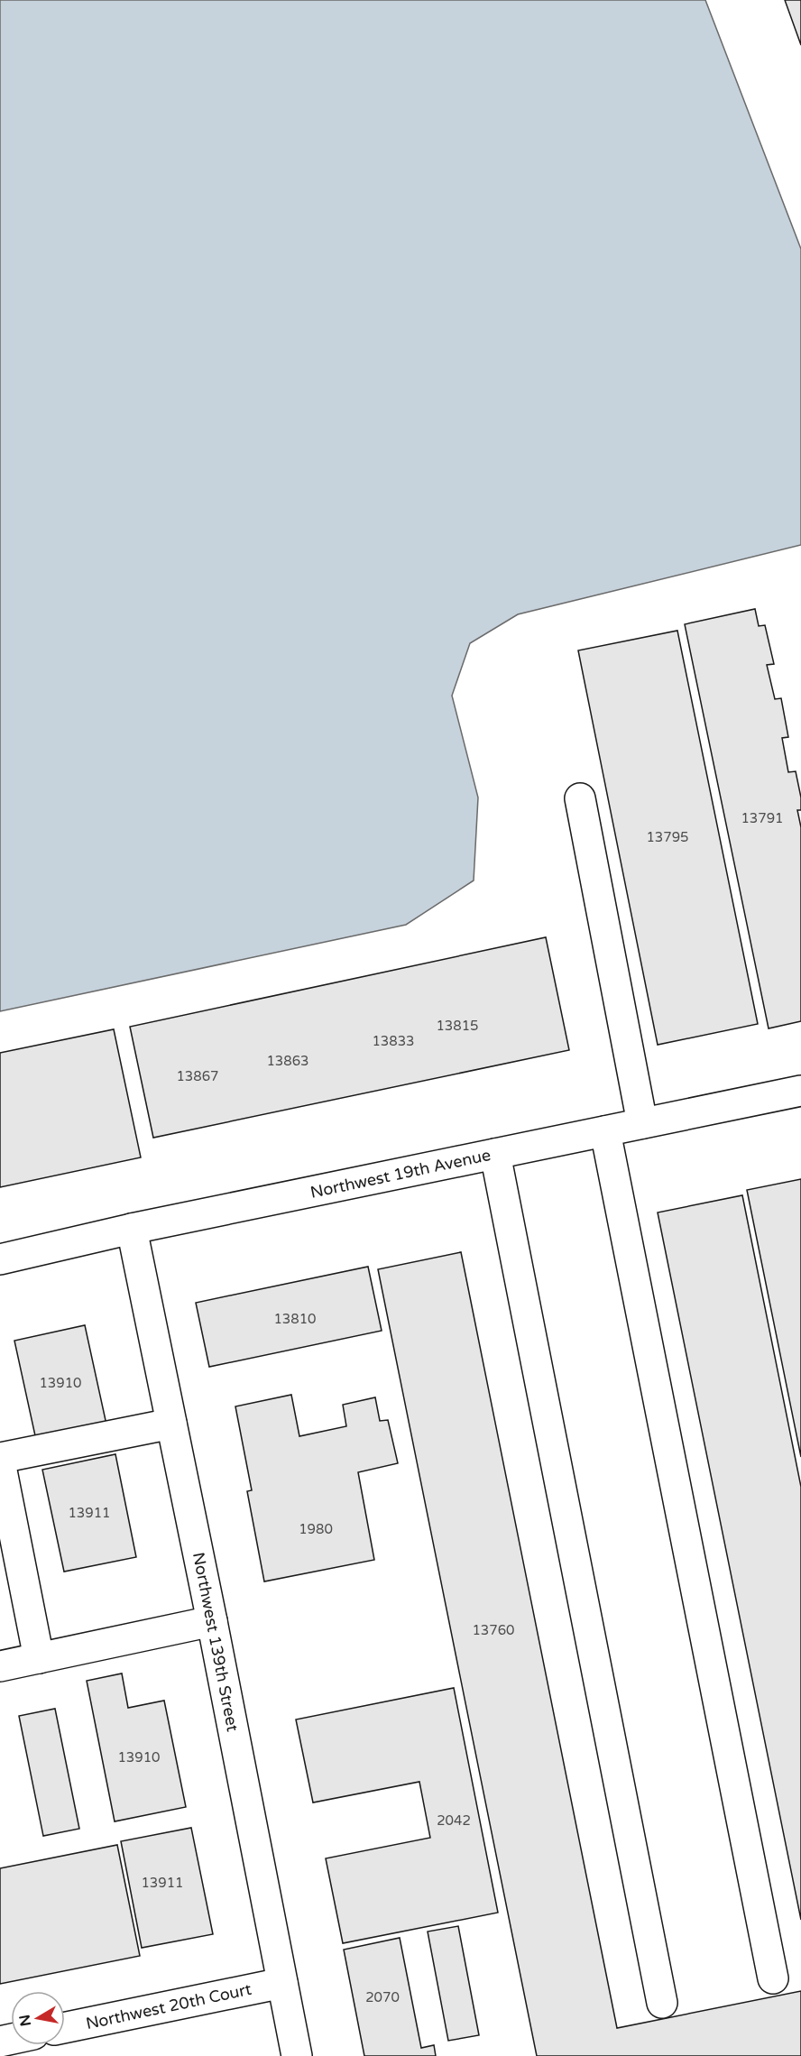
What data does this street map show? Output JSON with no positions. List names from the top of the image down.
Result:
{
  "streets": {
    "street": ["Northwest 19th Avenue", "Northwest 139th Street", "Northwest 20th Court"]
  },
  "crossings": [
    ["Northwest 19th Avenue", "Northwest 139th Street"],
    ["Northwest 139th Street", "Northwest 20th Court"]
  ],
  "house_numbers": [
    "13791",
    "13795",
    "13815",
    "13833",
    "13863",
    "13867",
    "13810",
    "13910",
    "13911",
    "1980",
    "13760",
    "13910",
    "2042",
    "13911",
    "2070"
  ],
  "north": "left"
}
